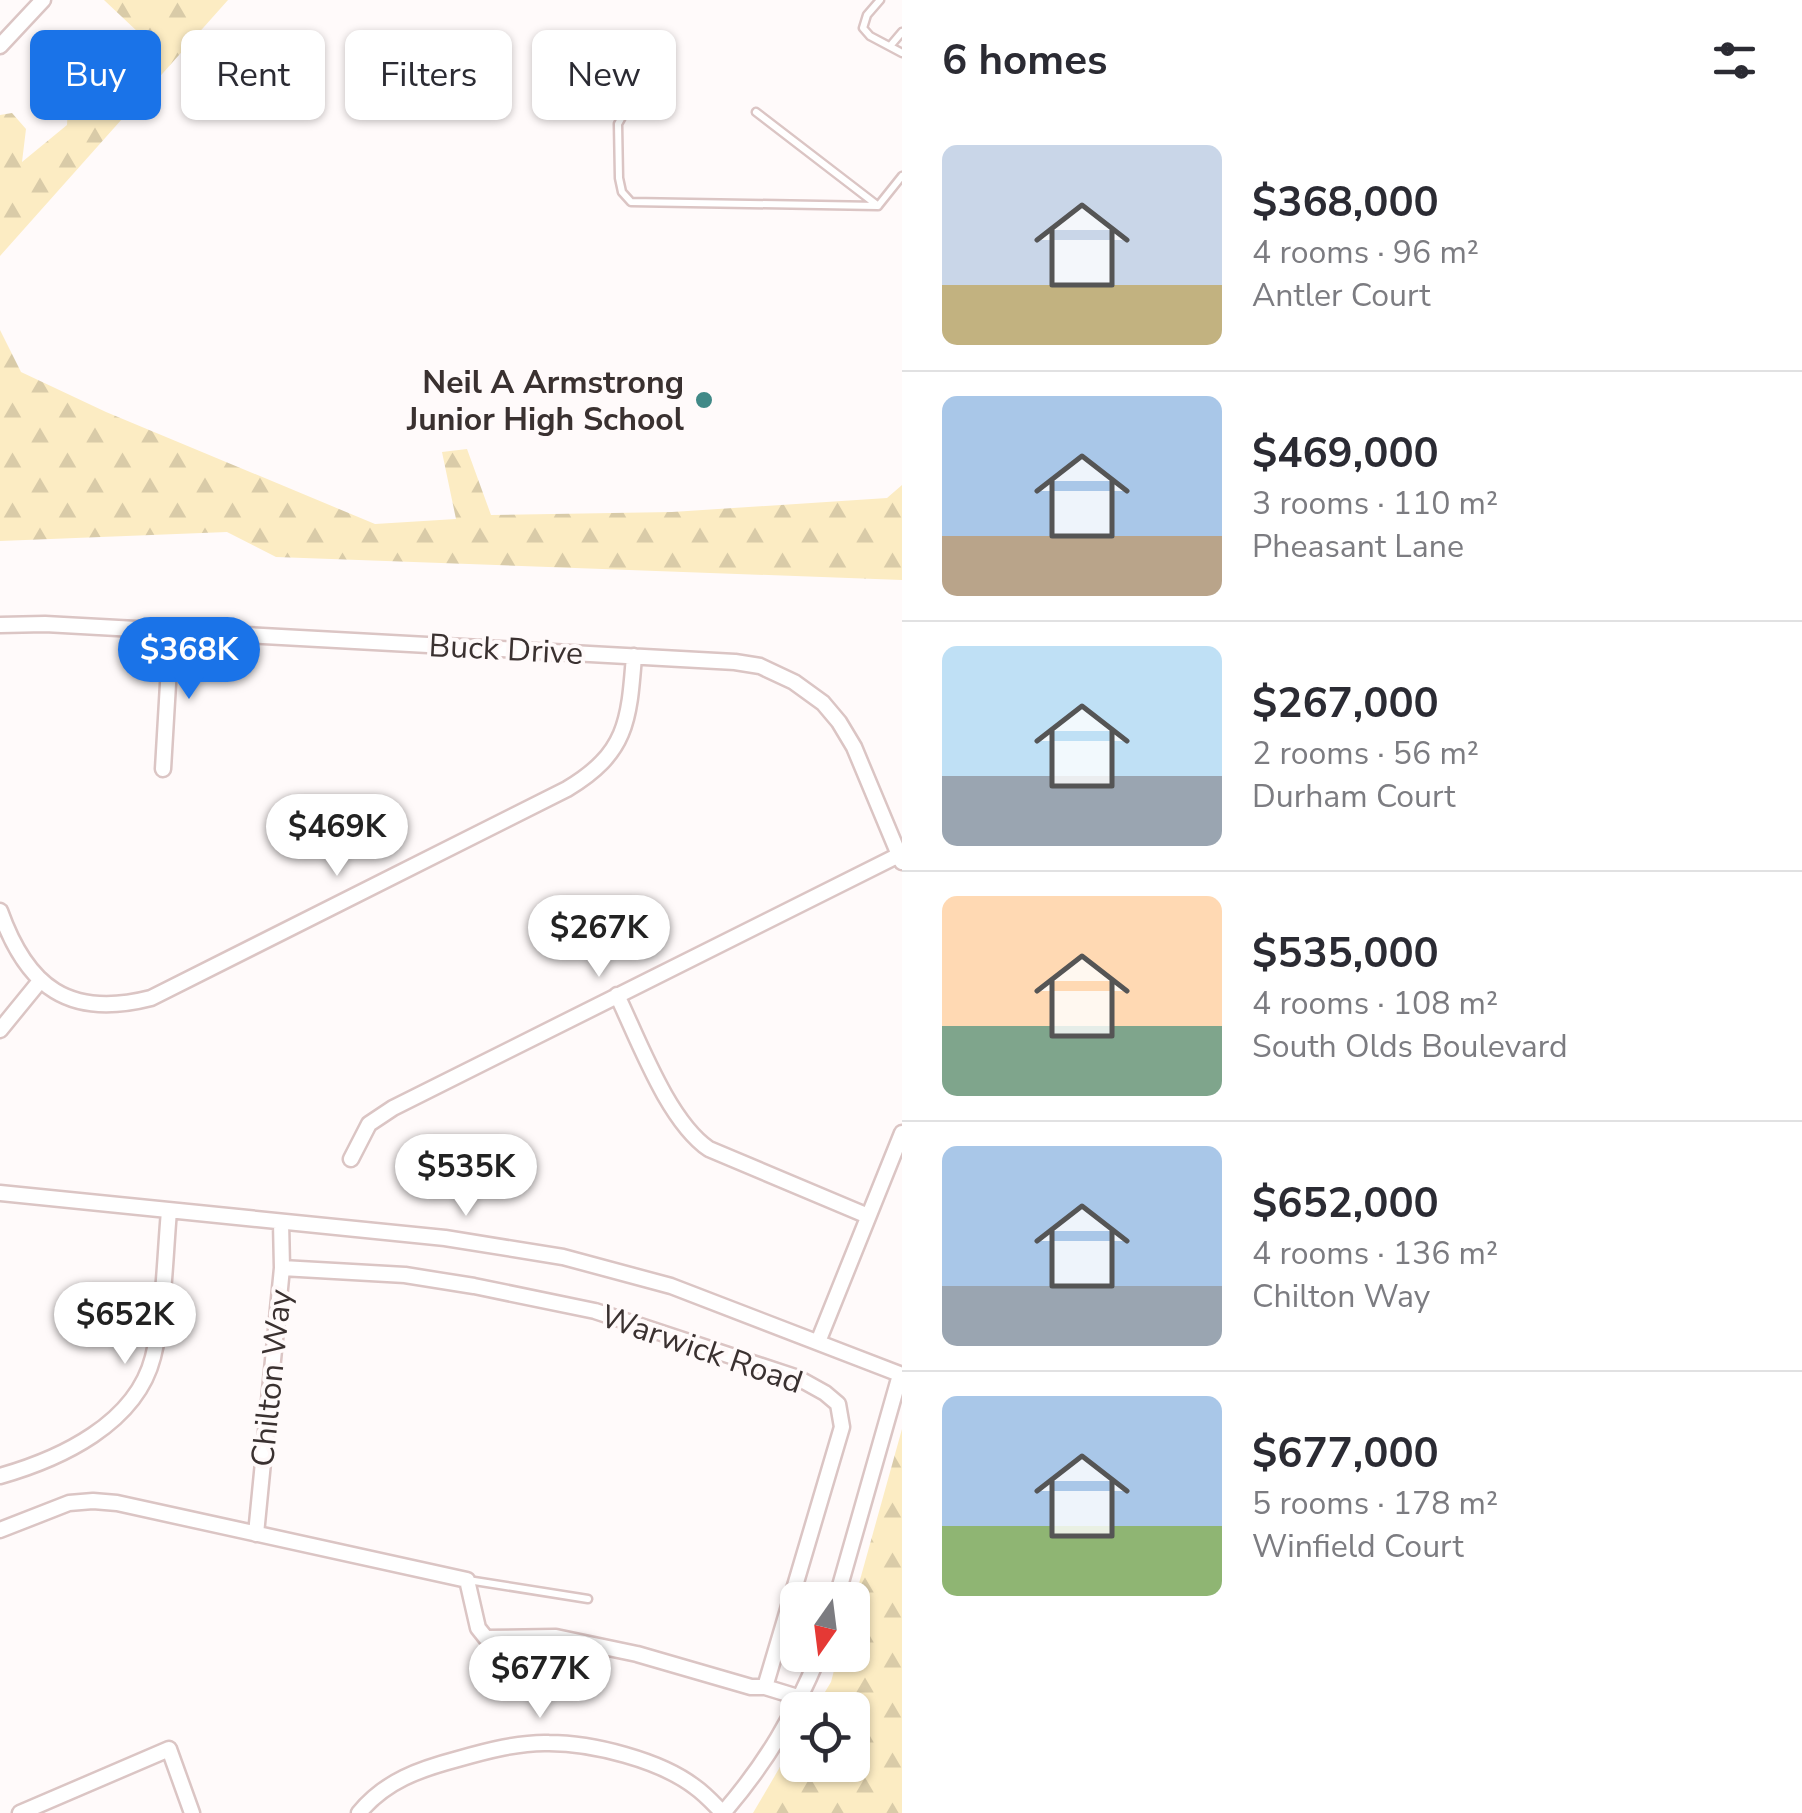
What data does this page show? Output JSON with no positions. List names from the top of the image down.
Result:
{
  "streets": {
    "street": ["Buck Drive", "Warwick Road", "Chilton Way"]
  },
  "crossings": [
    ["Warwick Road", "Chilton Way"]
  ],
  "places": ["Neil A Armstrong Junior High School"],
  "north": "bottom",
  "page": {
    "heading": "6 homes",
    "chip": [
      "Buy",
      "Rent",
      "Filters",
      "New"
    ],
    "list": [
      {
        "name": "$368,000",
        "note": "4 rooms · 96 m² · Antler Court"
      },
      {
        "name": "$469,000",
        "note": "3 rooms · 110 m² · Pheasant Lane"
      },
      {
        "name": "$267,000",
        "note": "2 rooms · 56 m² · Durham Court"
      },
      {
        "name": "$535,000",
        "note": "4 rooms · 108 m² · South Olds Boulevard"
      },
      {
        "name": "$652,000",
        "note": "4 rooms · 136 m² · Chilton Way"
      },
      {
        "name": "$677,000",
        "note": "5 rooms · 178 m² · Winfield Court"
      }
    ],
    "price": [
      "$368K",
      "$469K",
      "$267K",
      "$535K",
      "$652K",
      "$677K"
    ]
  }
}
